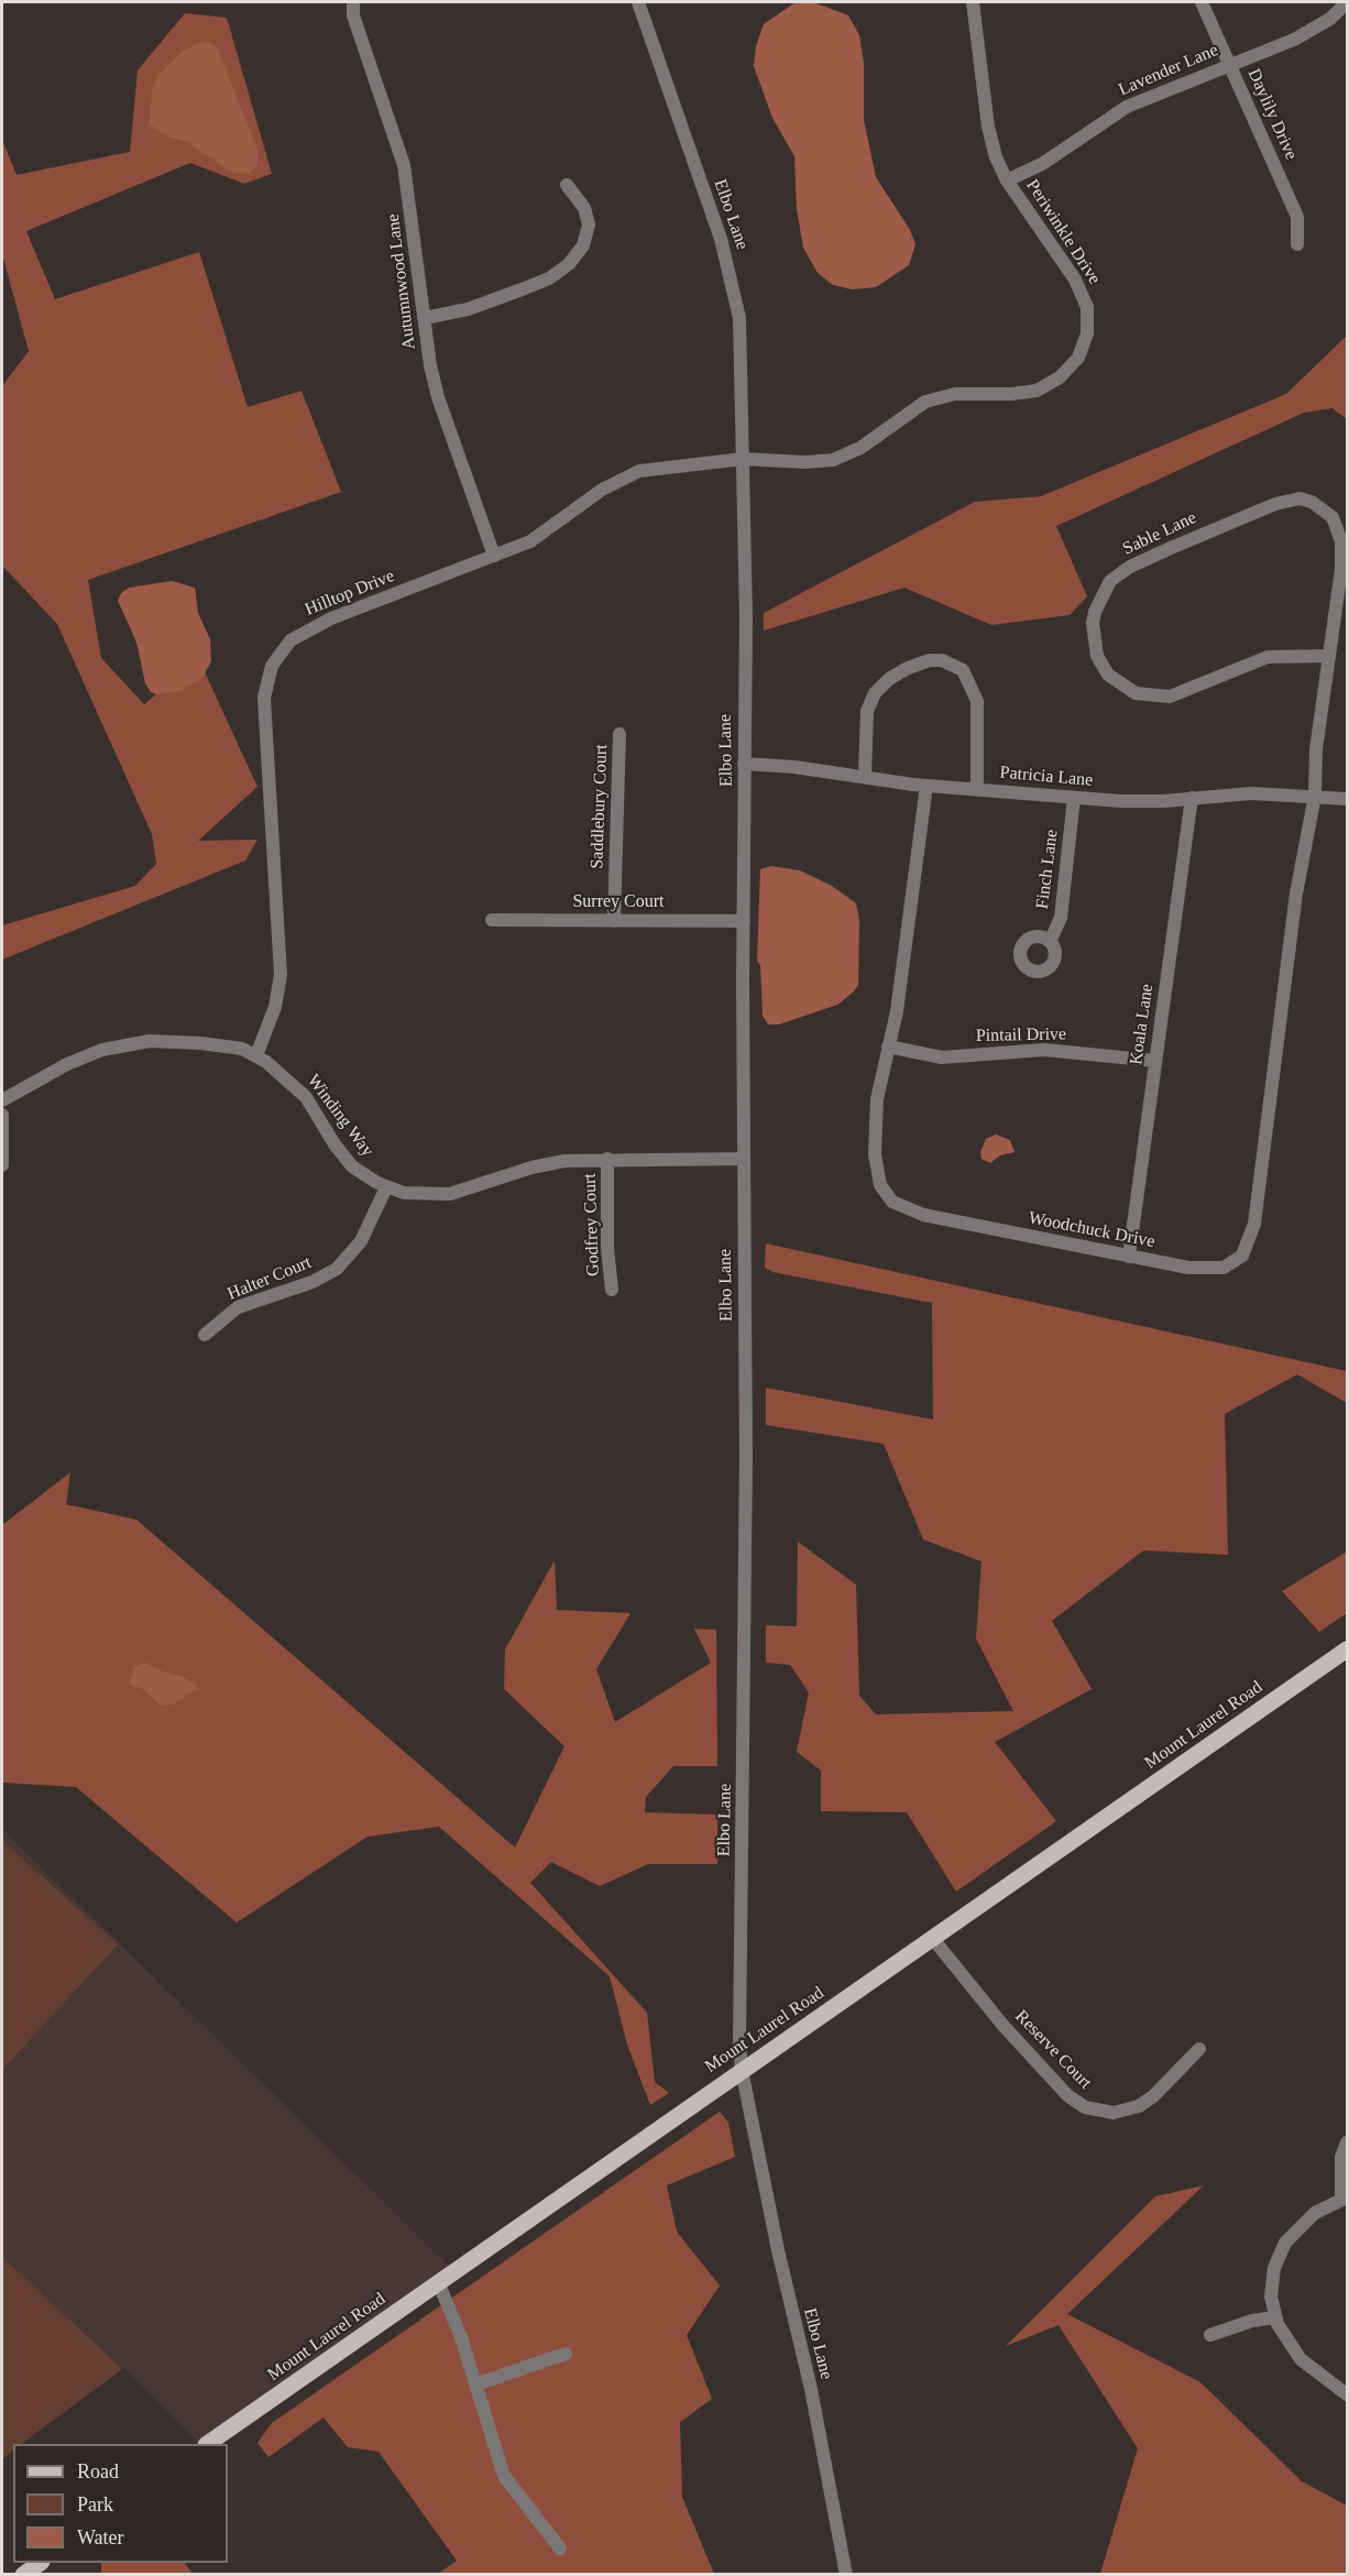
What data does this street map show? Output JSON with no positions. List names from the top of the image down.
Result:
{
  "streets": {
    "main road": ["Mount Laurel Road"],
    "street": [
      "Lavender Lane",
      "Daylily Drive",
      "Elbo Lane",
      "Periwinkle Drive",
      "Autumnwood Lane",
      "Sable Lane",
      "Hilltop Drive",
      "Patricia Lane",
      "Saddlebury Court",
      "Finch Lane",
      "Surrey Court",
      "Koala Lane",
      "Pintail Drive",
      "Winding Way",
      "Godfrey Court",
      "Woodchuck Drive",
      "Halter Court",
      "Reserve Court"
    ]
  },
  "crossings": [
    ["Lavender Lane", "Daylily Drive"],
    ["Lavender Lane", "Periwinkle Drive"],
    ["Elbo Lane", "Periwinkle Drive"],
    ["Elbo Lane", "Hilltop Drive"],
    ["Elbo Lane", "Patricia Lane"],
    ["Elbo Lane", "Surrey Court"],
    ["Elbo Lane", "Winding Way"],
    ["Elbo Lane", "Mount Laurel Road"],
    ["Periwinkle Drive", "Hilltop Drive"],
    ["Autumnwood Lane", "Hilltop Drive"],
    ["Sable Lane", "Patricia Lane"],
    ["Sable Lane", "Woodchuck Drive"],
    ["Hilltop Drive", "Winding Way"],
    ["Patricia Lane", "Finch Lane"],
    ["Patricia Lane", "Koala Lane"],
    ["Patricia Lane", "Woodchuck Drive"],
    ["Saddlebury Court", "Surrey Court"],
    ["Koala Lane", "Pintail Drive"],
    ["Koala Lane", "Woodchuck Drive"],
    ["Pintail Drive", "Woodchuck Drive"],
    ["Winding Way", "Godfrey Court"],
    ["Winding Way", "Halter Court"],
    ["Mount Laurel Road", "Reserve Court"]
  ],
  "legend": ["Road", "Park", "Water"]
}
